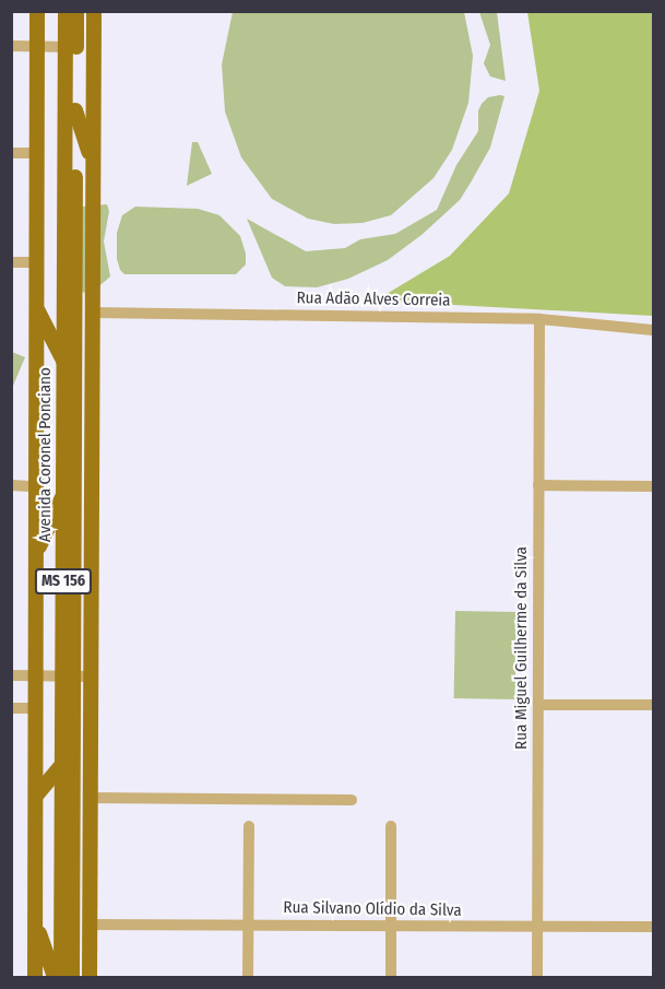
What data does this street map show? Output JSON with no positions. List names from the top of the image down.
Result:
{
  "streets": {
    "main road": ["Avenida Coronel Ponciano", "MS 156"],
    "street": ["Rua Adão Alves Correia", "Rua Miguel Guilherme da Silva", "Rua Silvano Olídio da Silva"]
  },
  "crossings": [
    ["Rua Adão Alves Correia", "Rua Miguel Guilherme da Silva"],
    ["Rua Miguel Guilherme da Silva", "Rua Silvano Olídio da Silva"]
  ]
}
